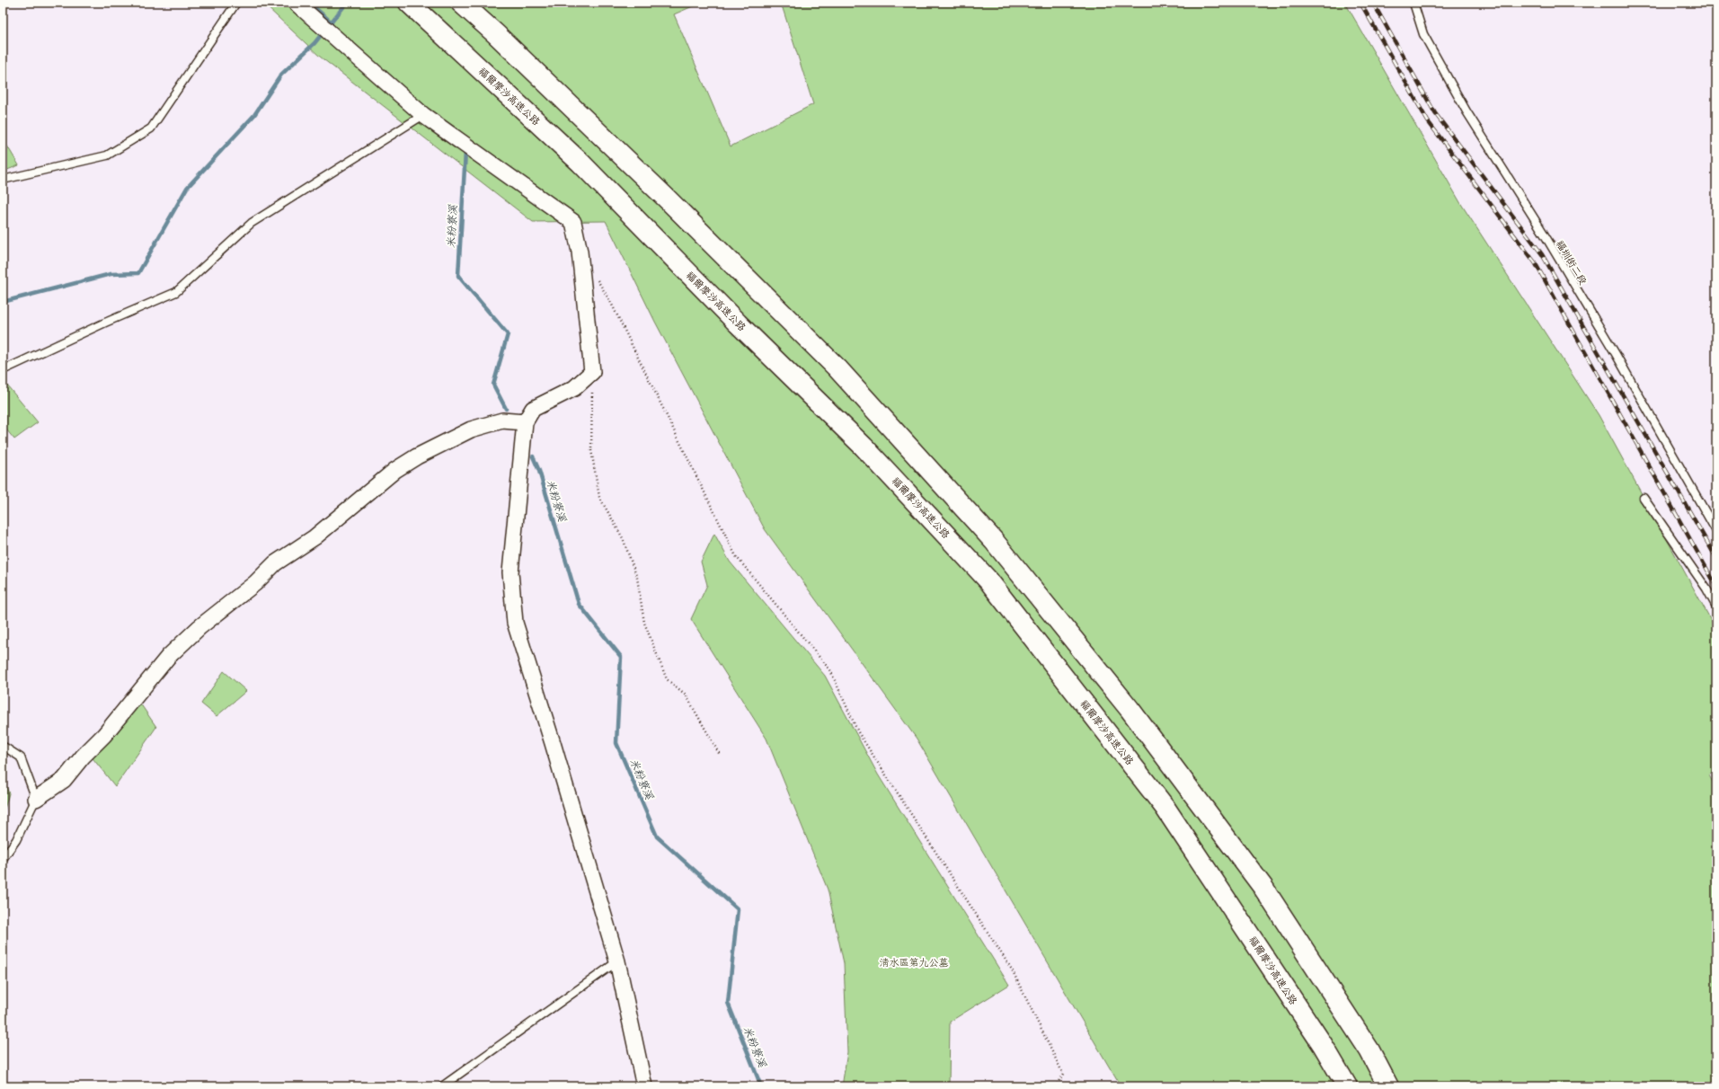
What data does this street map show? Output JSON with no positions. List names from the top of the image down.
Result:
{
  "streets": {
    "highway": ["福爾摩沙高速公路"],
    "lane": ["福圳街二段"]
  },
  "water": ["米粉寮溪"],
  "parks": ["清水區第九公墓"]
}
